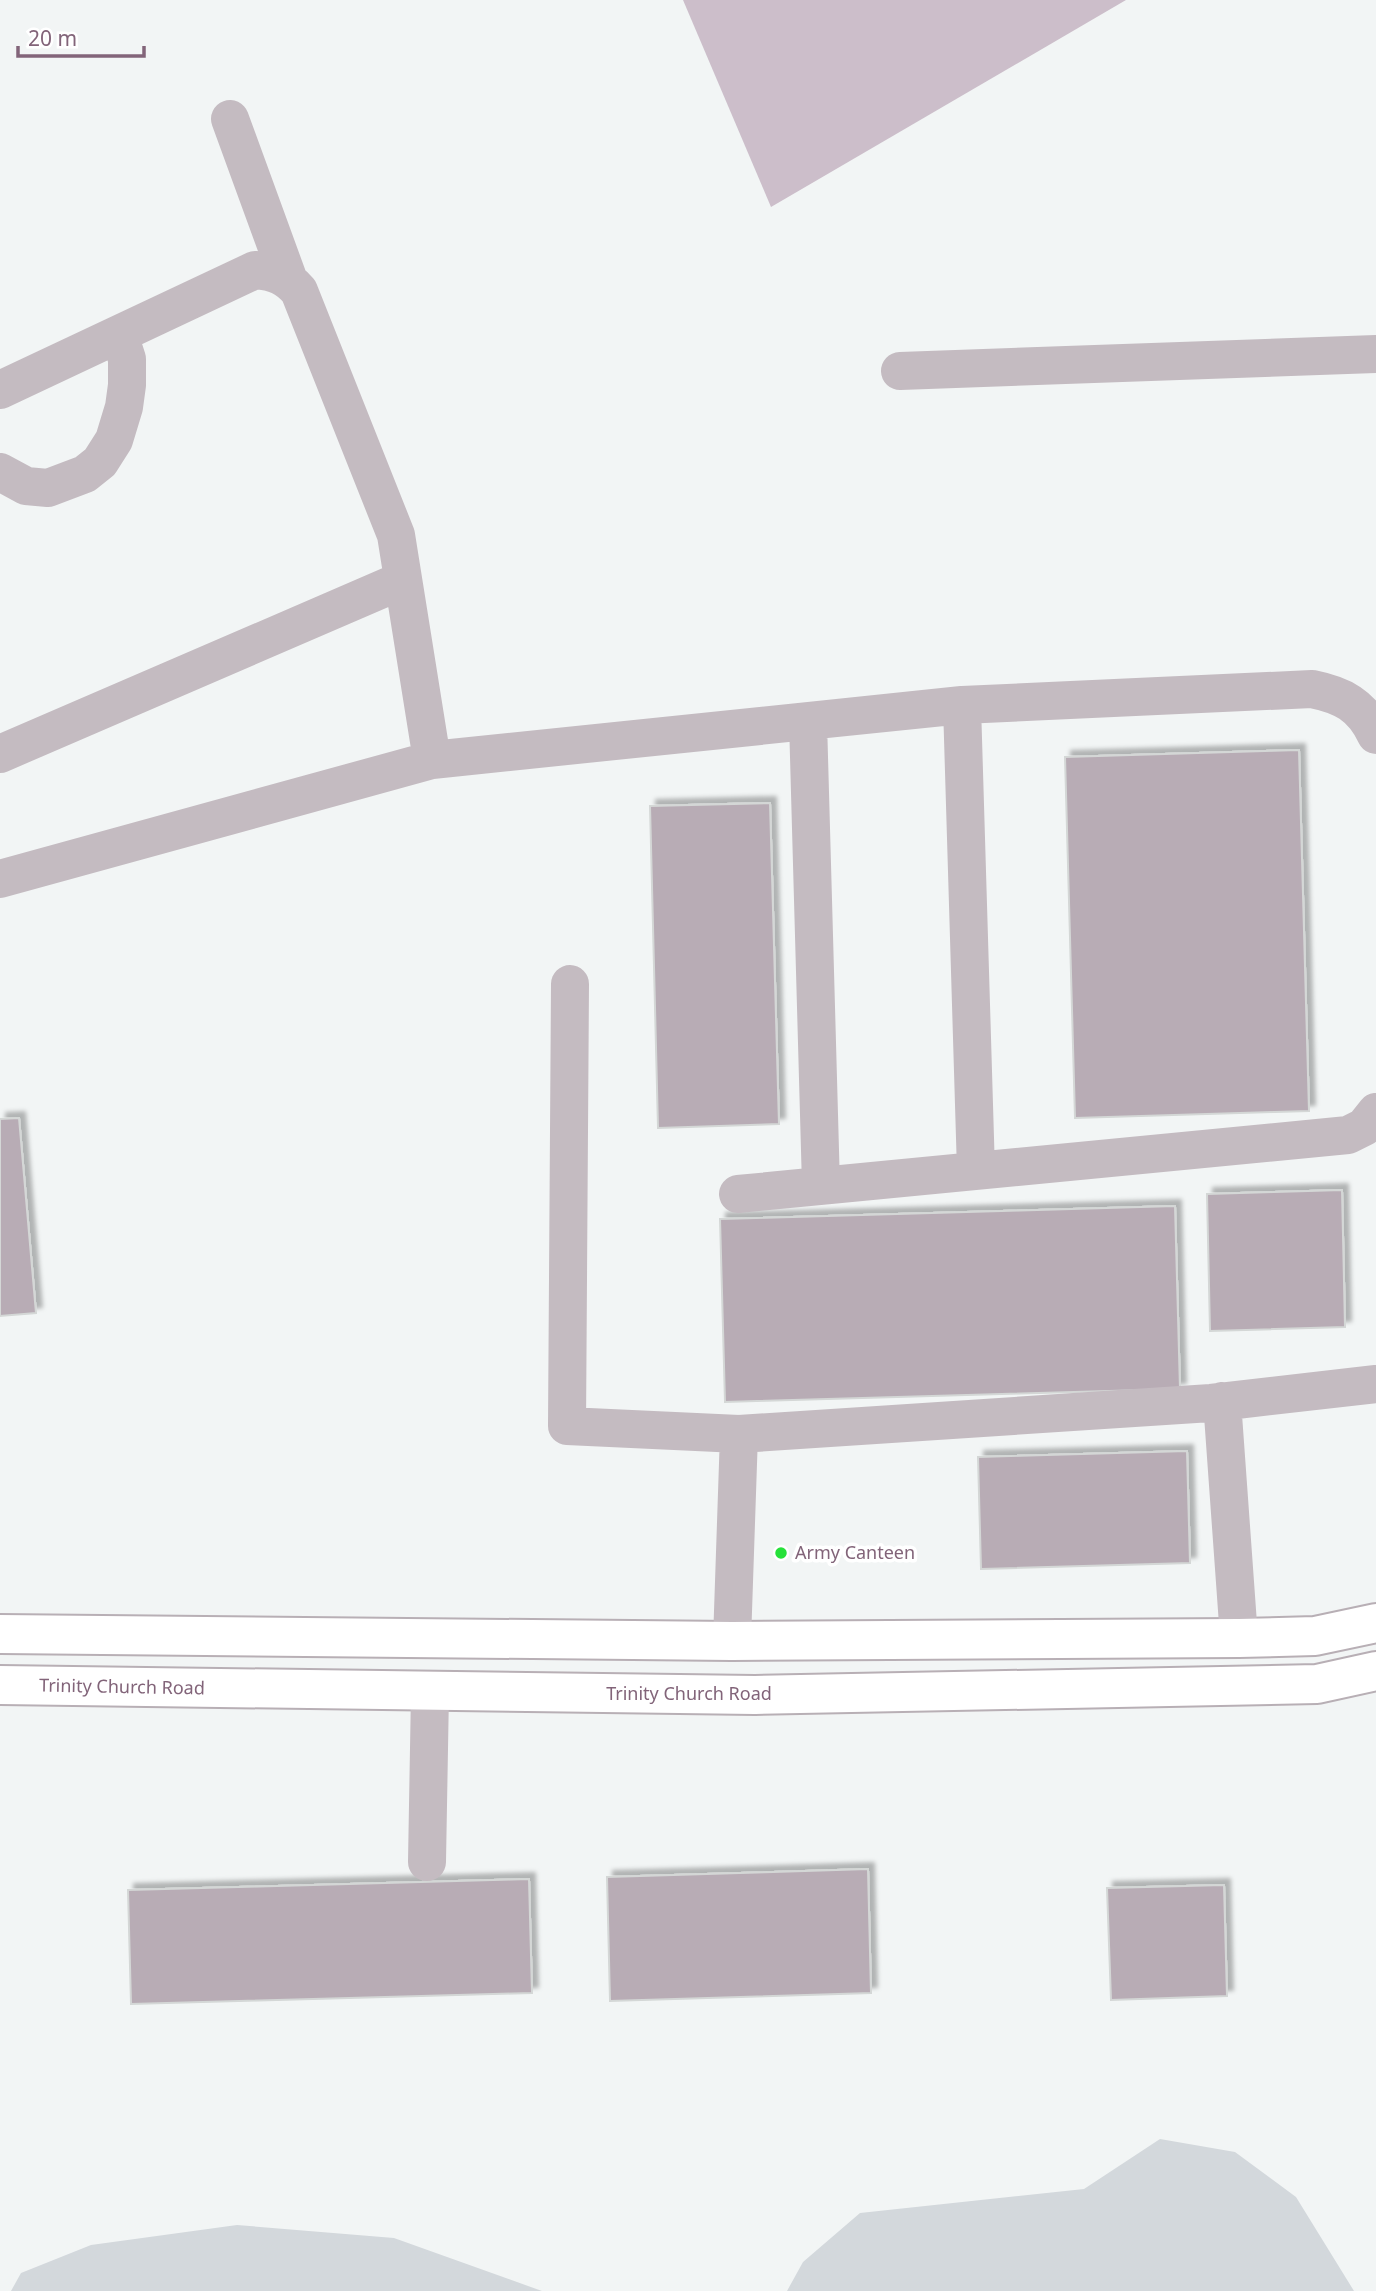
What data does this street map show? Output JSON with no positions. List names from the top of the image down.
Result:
{
  "streets": {
    "main road": ["Trinity Church Road"]
  },
  "places": ["Army Canteen"],
  "scale_bar": "20 m"
}
